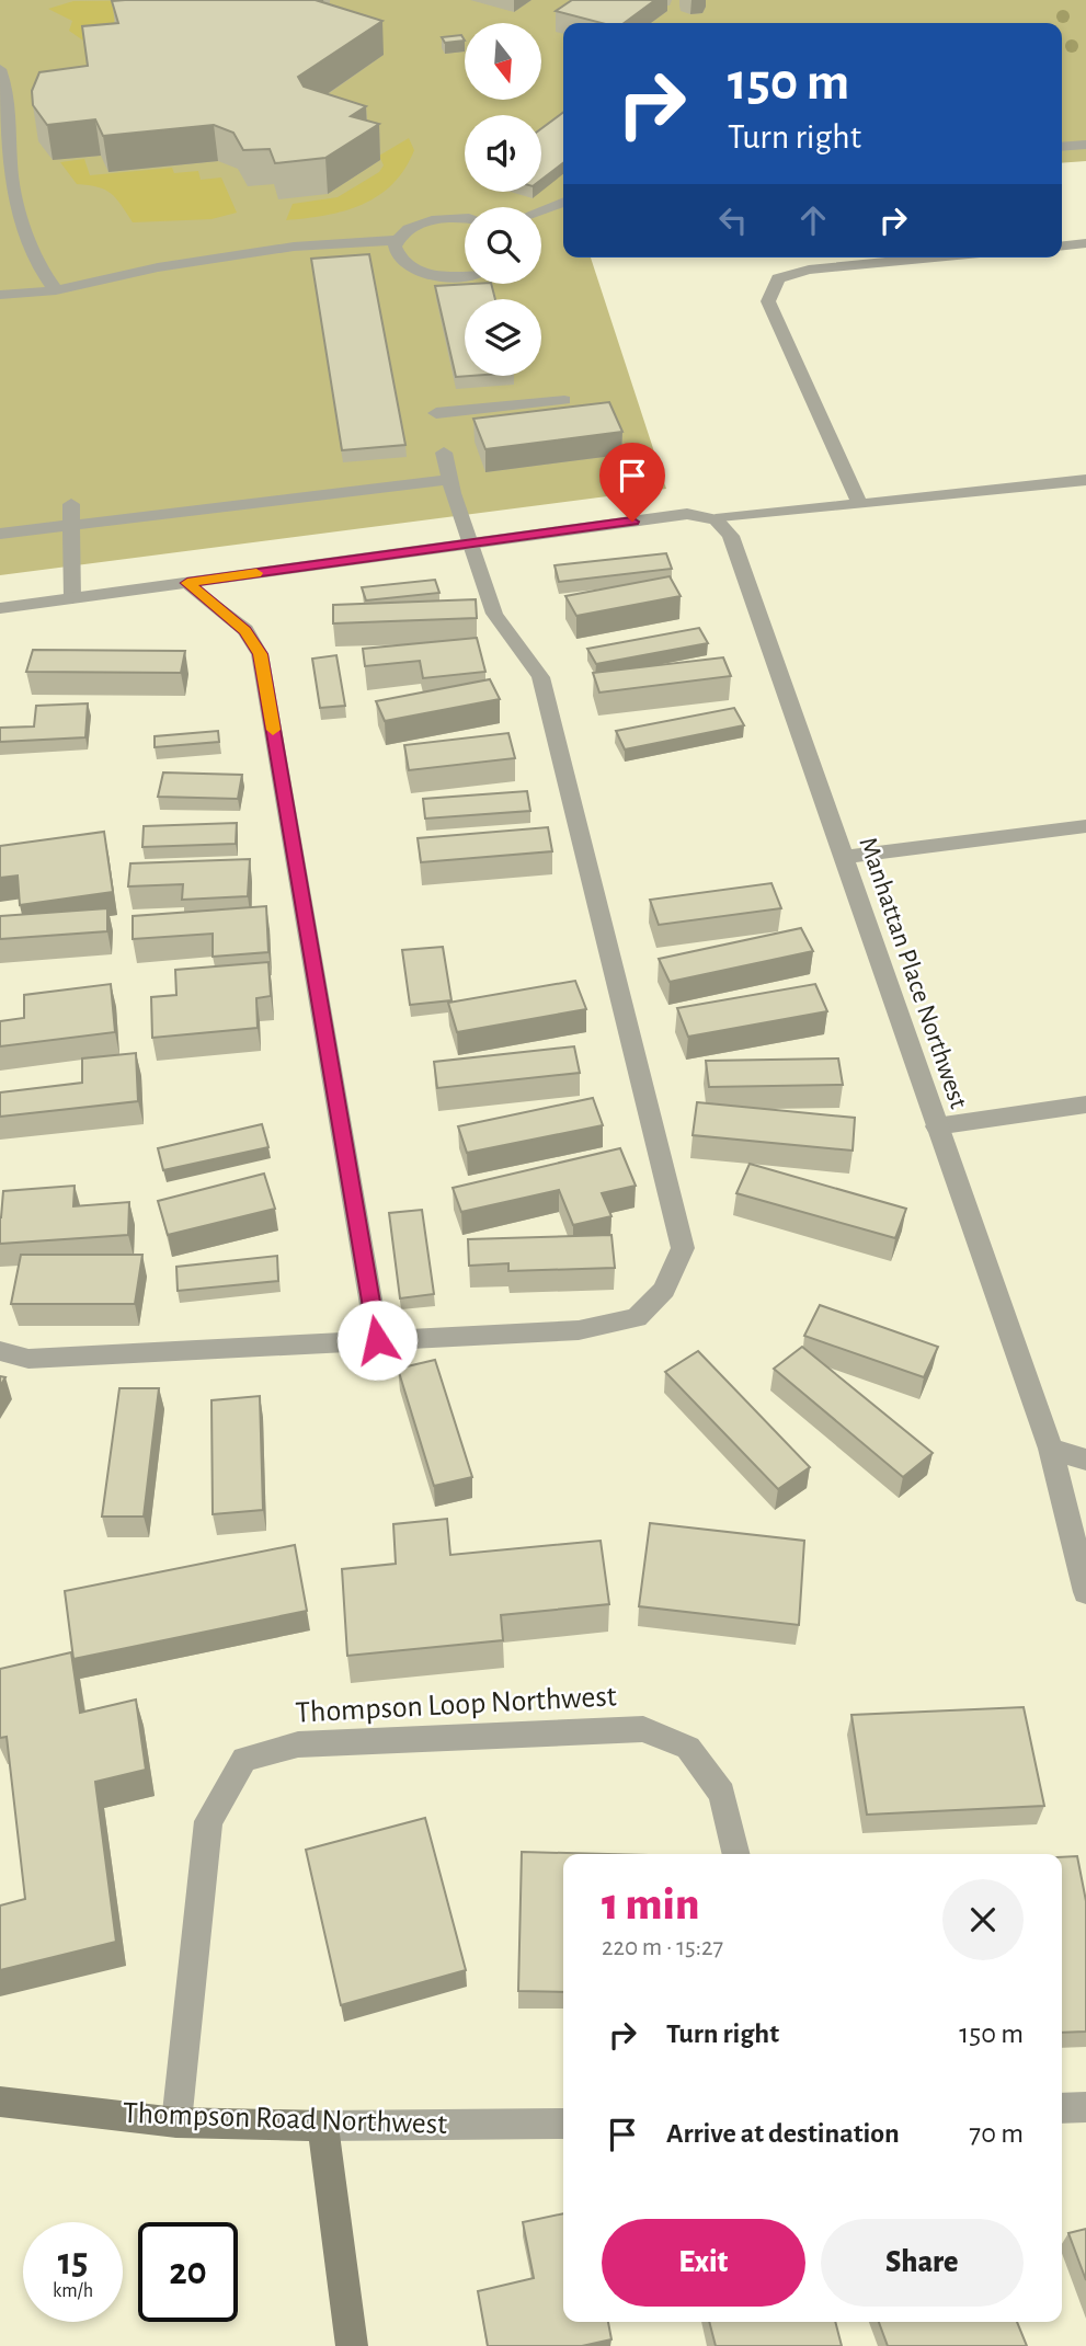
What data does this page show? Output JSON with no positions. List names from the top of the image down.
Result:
{
  "streets": {
    "street": ["Manhattan Place Northwest", "Thompson Loop Northwest", "Thompson Road Northwest"]
  },
  "crossings": [
    ["Thompson Loop Northwest", "Thompson Road Northwest"]
  ],
  "north": "bottom",
  "page": {
    "turn": ["150 m", "Turn right"],
    "heading": ["1 min", "220 m · 15:27"],
    "list": [
      {
        "name": "Turn right",
        "value": "150 m"
      },
      {
        "name": "Arrive at destination",
        "value": "70 m"
      }
    ],
    "buttons": ["Exit", "Share"],
    "speed": "15 km/h",
    "limit": "20"
  }
}
